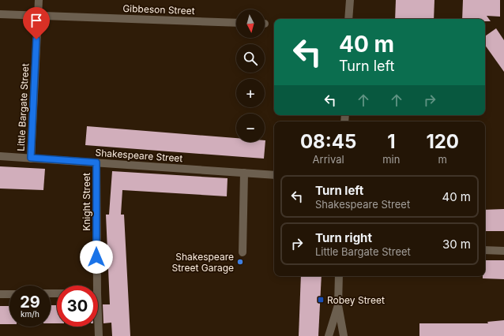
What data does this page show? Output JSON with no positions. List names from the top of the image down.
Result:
{
  "streets": {
    "street": [
      "Gibbeson Street",
      "Little Bargate Street",
      "Shakespeare Street",
      "Knight Street"
    ]
  },
  "crossings": [
    ["Gibbeson Street", "Little Bargate Street"],
    ["Little Bargate Street", "Shakespeare Street"],
    ["Shakespeare Street", "Knight Street"]
  ],
  "places": {
    "other": ["Shakespeare Street Garage"],
    "transit": ["Robey Street"]
  },
  "north": "bottom",
  "page": {
    "map_buttons": ["+", "−"],
    "turn": ["40 m", "Turn left"],
    "eta": [
      "08:45",
      "Arrival",
      "1",
      "min",
      "120",
      "m"
    ],
    "list": [
      {
        "name": "Turn left",
        "note": "Shakespeare Street",
        "value": "40 m"
      },
      {
        "name": "Turn right",
        "note": "Little Bargate Street",
        "value": "30 m"
      }
    ],
    "speed": "29 km/h",
    "limit": "30"
  }
}
